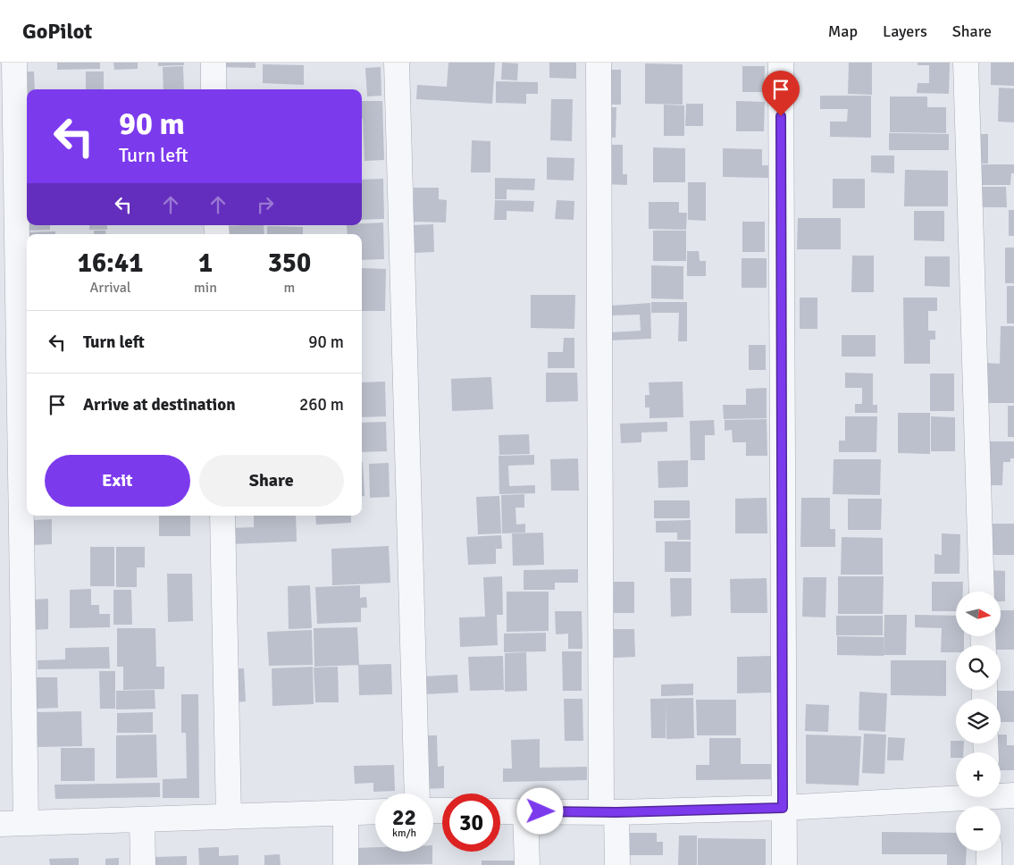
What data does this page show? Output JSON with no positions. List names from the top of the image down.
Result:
{
  "north": "right",
  "page": {
    "header": "GoPilot",
    "nav": ["Map", "Layers", "Share"],
    "turn": ["90 m", "Turn left"],
    "eta": [
      "16:41",
      "Arrival",
      "1",
      "min",
      "350",
      "m"
    ],
    "list": [
      {
        "name": "Turn left",
        "value": "90 m"
      },
      {
        "name": "Arrive at destination",
        "value": "260 m"
      }
    ],
    "buttons": ["Exit", "Share"],
    "map_buttons": ["+", "−"],
    "speed": "22 km/h",
    "limit": "30"
  }
}
